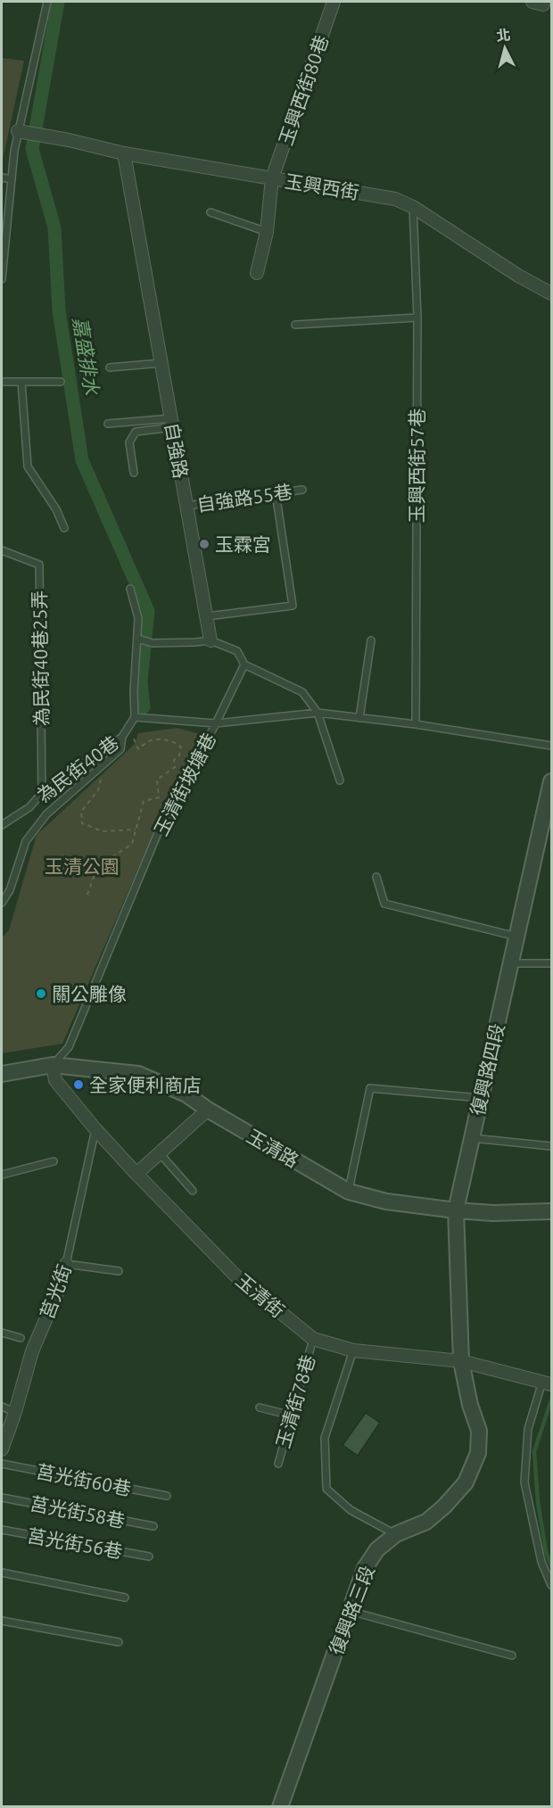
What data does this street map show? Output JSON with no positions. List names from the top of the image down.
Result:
{
  "streets": {
    "street": [
      "玉興西街80巷",
      "玉興西街",
      "自強路",
      "復興路四段",
      "玉清路",
      "莒光街",
      "玉清街",
      "復興路三段"
    ],
    "lane": [
      "玉興西街57巷",
      "自強路55巷",
      "為民街40巷25弄",
      "為民街40巷",
      "玉清街坡塘巷",
      "玉清街78巷",
      "莒光街60巷",
      "莒光街58巷",
      "莒光街56巷"
    ]
  },
  "crossings": [
    ["玉興西街80巷", "玉興西街"],
    ["玉興西街", "自強路"],
    ["玉興西街", "玉興西街57巷"],
    ["自強路", "自強路55巷"],
    ["玉興西街57巷", "玉清街坡塘巷"],
    ["為民街40巷25弄", "為民街40巷"],
    ["玉清街坡塘巷", "玉清路"],
    ["玉清街坡塘巷", "玉清街"],
    ["復興路四段", "玉清路"],
    ["復興路四段", "玉清街"],
    ["復興路四段", "復興路三段"],
    ["玉清路", "玉清街"],
    ["莒光街", "玉清街"],
    ["玉清街", "玉清街78巷"],
    ["玉清街", "復興路三段"]
  ],
  "water": ["嘉盛排水"],
  "parks": ["玉清公園"],
  "places": ["玉霖宮", "關公雕像", "全家便利商店"],
  "north": "top"
}
